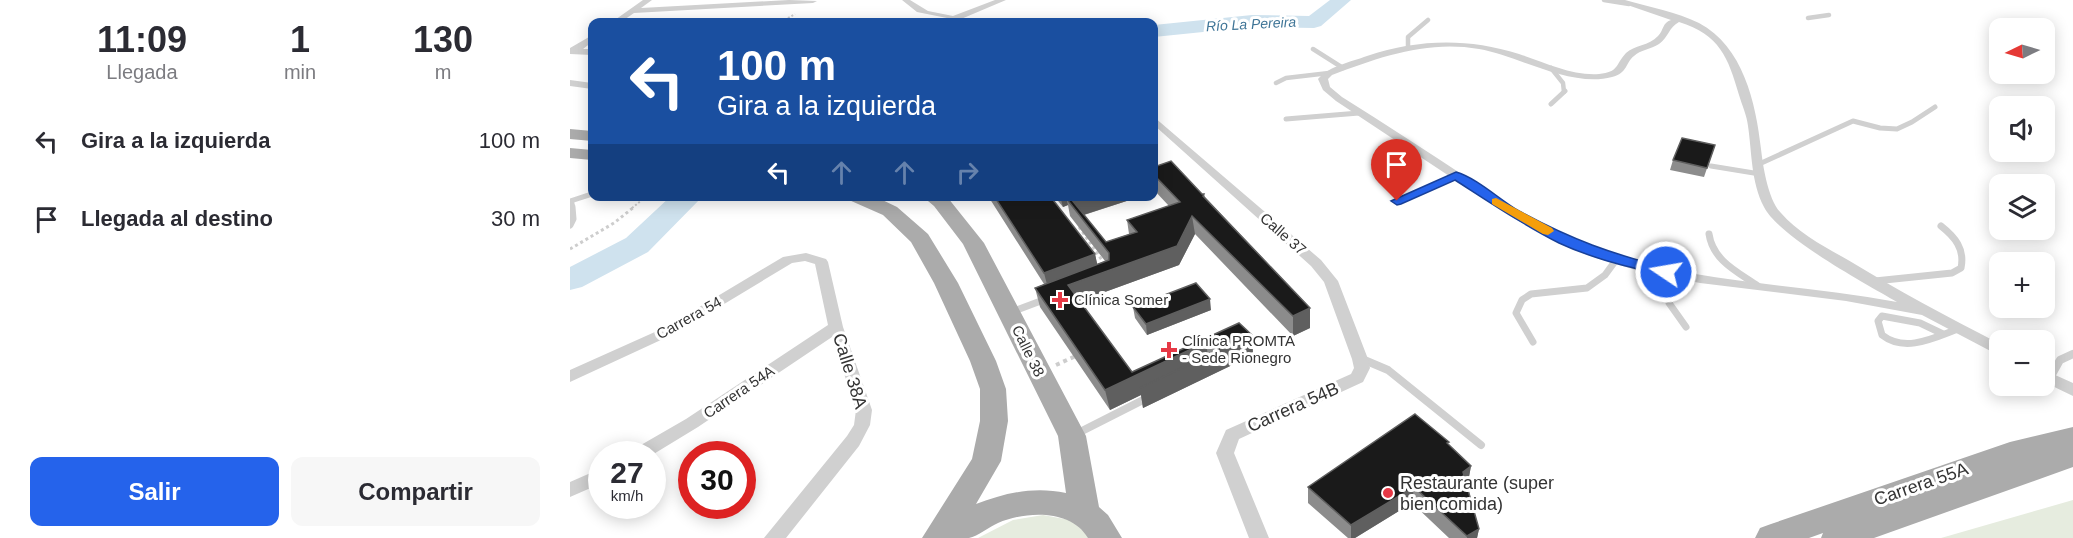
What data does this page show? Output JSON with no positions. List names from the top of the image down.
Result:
{
  "streets": {
    "main road": ["Calle 38", "Carrera 55A"],
    "street": [
      "Calle 37",
      "Carrera 54",
      "Calle 38A",
      "Carrera 54A",
      "Carrera 54B"
    ]
  },
  "crossings": [
    ["Calle 37", "Carrera 54B"],
    ["Carrera 54", "Calle 38A"],
    ["Calle 38A", "Carrera 54A"]
  ],
  "water": ["Río La Pereira"],
  "places": {
    "health": ["Clínica Somer", "Clínica PROMTA - Sede Rionegro"],
    "other": ["Restaurante (super bien comida)"]
  },
  "north": "left",
  "page": {
    "eta": [
      "11:09",
      "Llegada",
      "1",
      "min",
      "130",
      "m"
    ],
    "map_buttons": ["+", "−"],
    "turn": ["100 m", "Gira a la izquierda"],
    "list": [
      {
        "name": "Gira a la izquierda",
        "value": "100 m"
      },
      {
        "name": "Llegada al destino",
        "value": "30 m"
      }
    ],
    "speed": "27 km/h",
    "limit": "30",
    "buttons": ["Salir", "Compartir"]
  }
}
